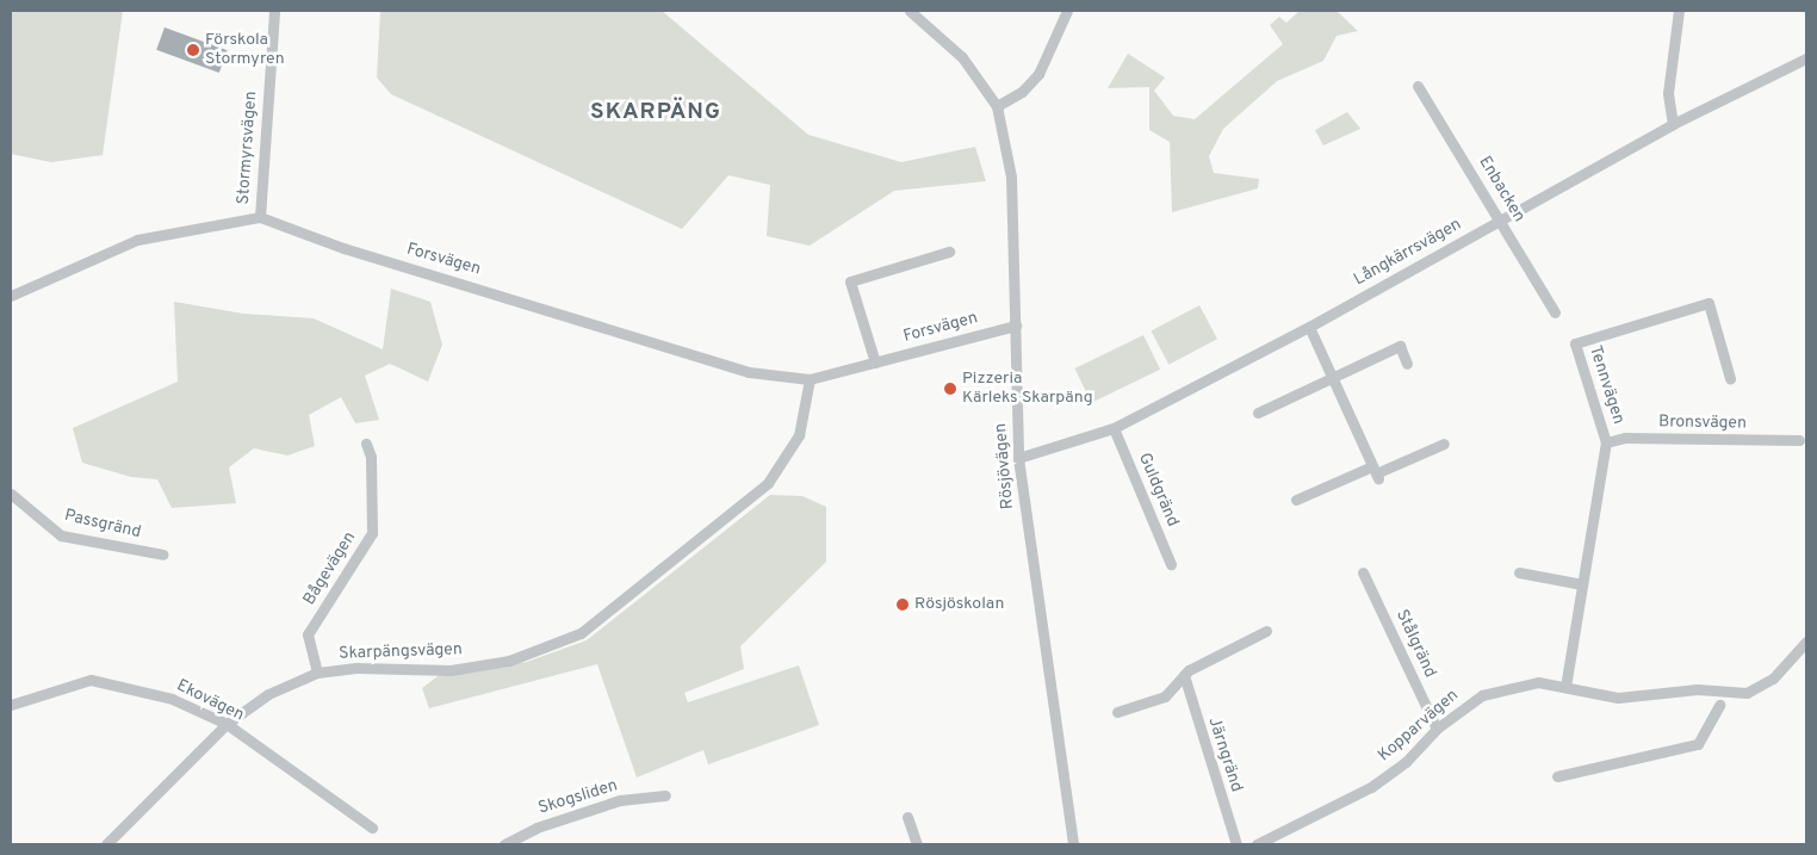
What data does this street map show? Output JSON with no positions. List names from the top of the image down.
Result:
{
  "streets": {
    "street": [
      "Stormyrsvägen",
      "Enbacken",
      "Långkärrsvägen",
      "Forsvägen",
      "Tennvägen",
      "Bronsvägen",
      "Rösjövägen",
      "Guldgränd",
      "Passgränd",
      "Bågevägen",
      "Stålgränd",
      "Skarpängsvägen",
      "Ekovägen",
      "Kopparvägen",
      "Järngränd",
      "Skogsliden"
    ]
  },
  "crossings": [
    ["Stormyrsvägen", "Forsvägen"],
    ["Enbacken", "Långkärrsvägen"],
    ["Långkärrsvägen", "Rösjövägen"],
    ["Långkärrsvägen", "Guldgränd"],
    ["Forsvägen", "Rösjövägen"],
    ["Forsvägen", "Skarpängsvägen"],
    ["Tennvägen", "Bronsvägen"],
    ["Tennvägen", "Kopparvägen"],
    ["Bågevägen", "Skarpängsvägen"],
    ["Stålgränd", "Kopparvägen"],
    ["Skarpängsvägen", "Ekovägen"]
  ],
  "districts": ["SKARPÄNG"],
  "places": ["Förskola Stormyren", "Pizzeria Kärleks Skarpäng", "Rösjöskolan"]
}
